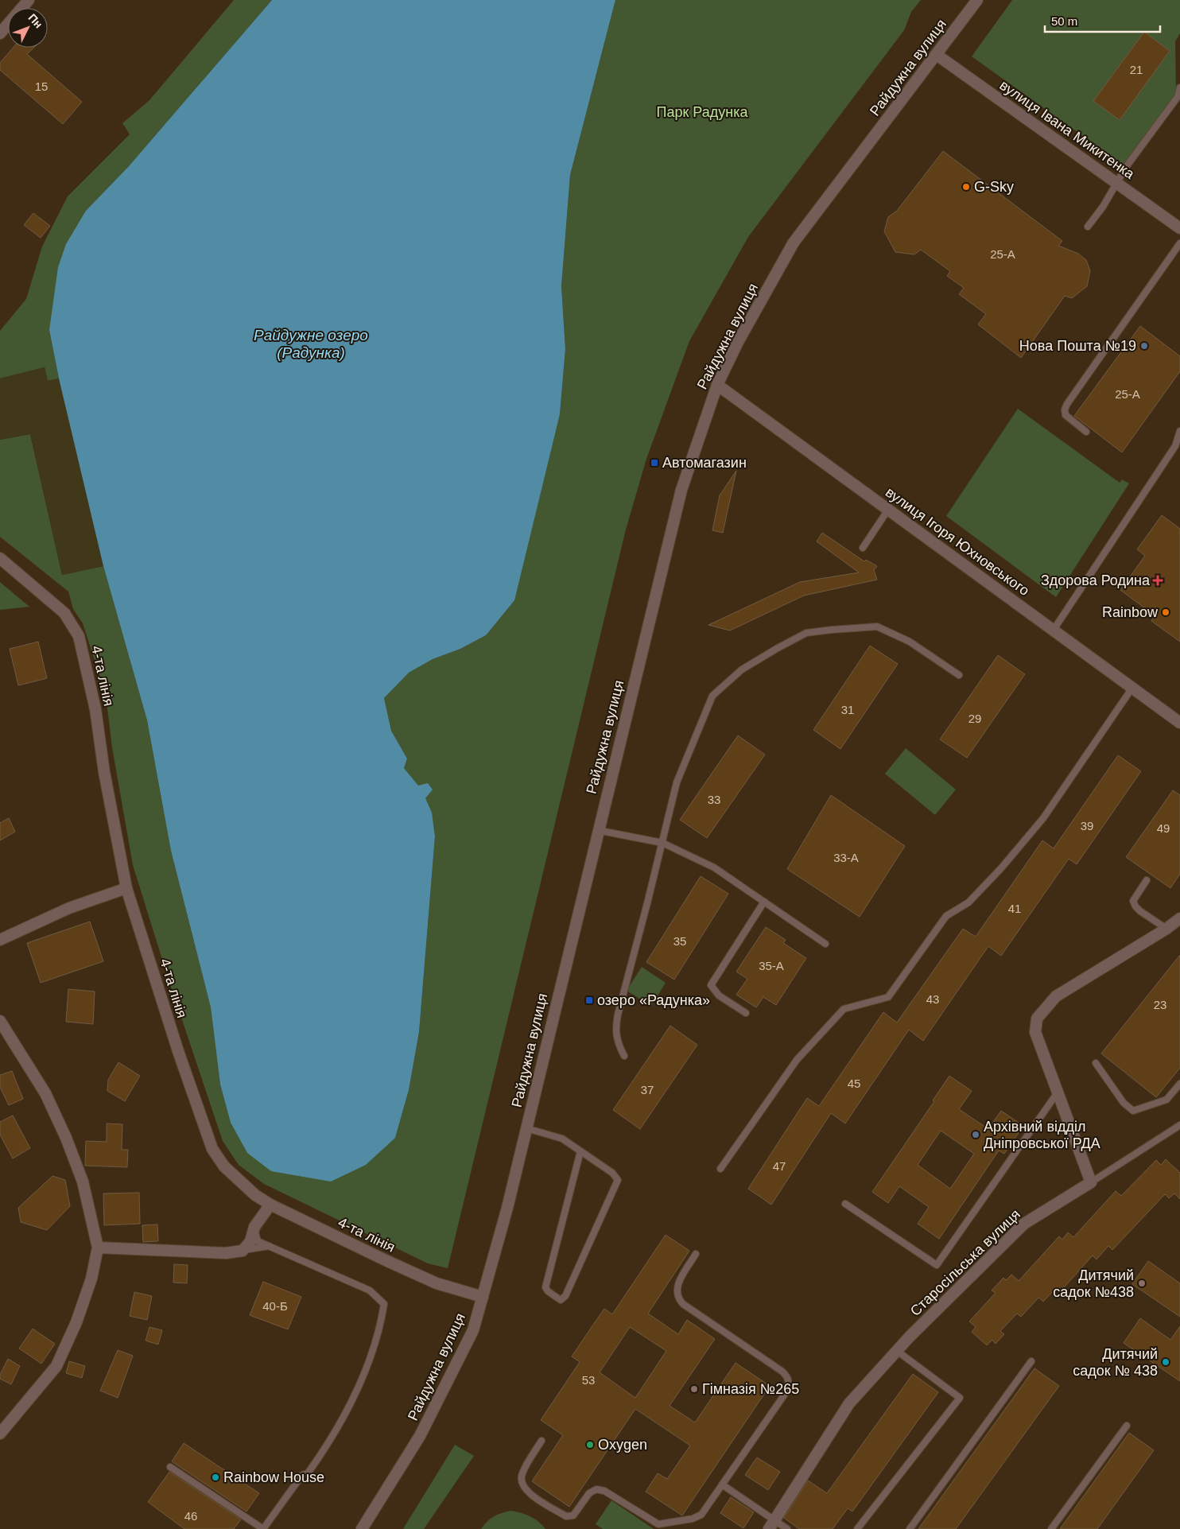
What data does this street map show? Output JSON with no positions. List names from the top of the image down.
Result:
{
  "streets": {
    "street": [
      "Райдужна вулиця",
      "вулиця Івана Микитенка",
      "вулиця Ігоря Юхновського",
      "4-та лінія",
      "Старосільська вулиця"
    ]
  },
  "crossings": [
    ["Райдужна вулиця", "вулиця Івана Микитенка"],
    ["Райдужна вулиця", "вулиця Ігоря Юхновського"],
    ["Райдужна вулиця", "4-та лінія"]
  ],
  "water": ["Райдужне озеро (Радунка)"],
  "parks": ["Парк Радунка"],
  "places": {
    "other": [
      "G-Sky",
      "Нова Пошта №19",
      "Rainbow",
      "Архівний відділ Дніпровської РДА",
      "Дитячий садок №438",
      "Дитячий садок № 438",
      "Гімназія №265",
      "Oxygen",
      "Rainbow House"
    ],
    "transit": ["Автомагазин", "озеро «Радунка»"],
    "health": ["Здорова Родина"]
  },
  "house_numbers": [
    "21",
    "15",
    "25-А",
    "25-А",
    "31",
    "29",
    "33",
    "39",
    "49",
    "33-А",
    "41",
    "35",
    "35-А",
    "43",
    "23",
    "45",
    "37",
    "47",
    "40-Б",
    "53",
    "46"
  ],
  "scale_bar": "50 m",
  "north": "top right"
}
